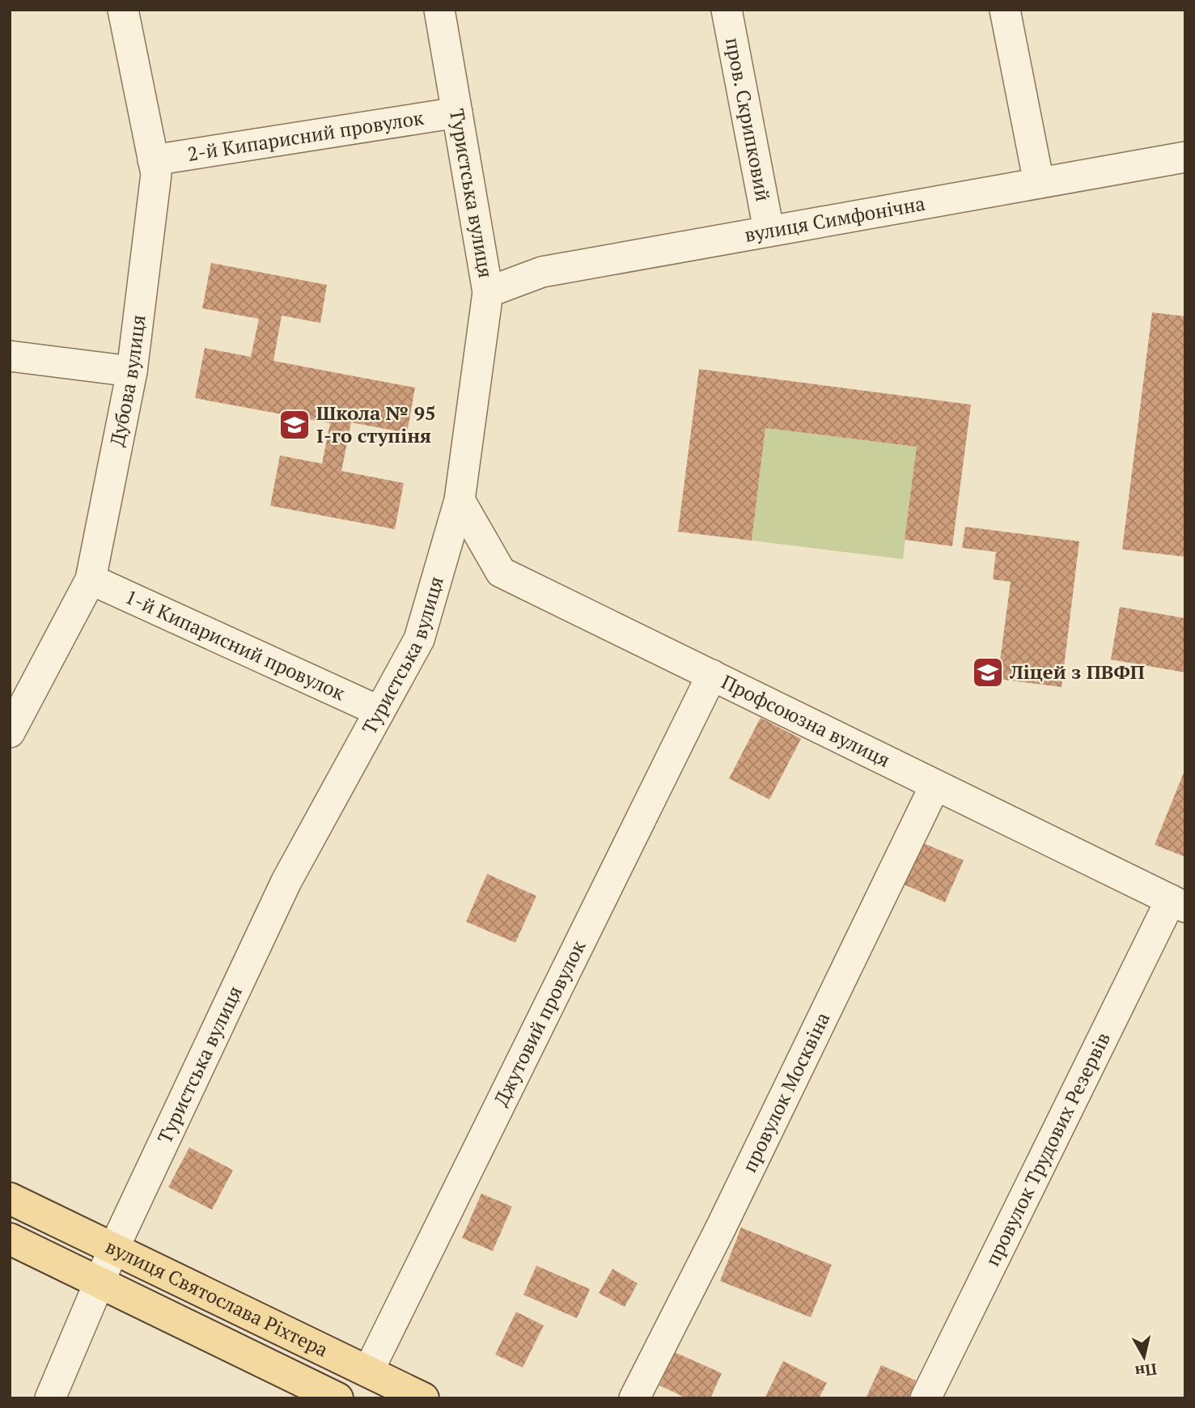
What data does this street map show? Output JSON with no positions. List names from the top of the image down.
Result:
{
  "streets": {
    "main road": ["вулиця Святослава Ріхтера"],
    "street": [
      "пров. Скрипковий",
      "2-й Кипарисний провулок",
      "Туристська вулиця",
      "вулиця Симфонічна",
      "Дубова вулиця",
      "1-й Кипарисний провулок",
      "Профсоюзна вулиця",
      "Джутовий провулок",
      "провулок Москвіна",
      "провулок Трудових Резервів"
    ]
  },
  "crossings": [
    ["пров. Скрипковий", "вулиця Симфонічна"],
    ["2-й Кипарисний провулок", "Туристська вулиця"],
    ["2-й Кипарисний провулок", "Дубова вулиця"],
    ["Туристська вулиця", "вулиця Симфонічна"],
    ["Туристська вулиця", "1-й Кипарисний провулок"],
    ["Туристська вулиця", "Профсоюзна вулиця"],
    ["Туристська вулиця", "вулиця Святослава Ріхтера"],
    ["Дубова вулиця", "1-й Кипарисний провулок"],
    ["Профсоюзна вулиця", "Джутовий провулок"],
    ["Профсоюзна вулиця", "провулок Москвіна"],
    ["Профсоюзна вулиця", "провулок Трудових Резервів"],
    ["Джутовий провулок", "вулиця Святослава Ріхтера"]
  ],
  "places": {
    "school or university": ["Школа № 95 І-го ступіня", "Ліцей з ПВФП"]
  },
  "north": "bottom"
}
